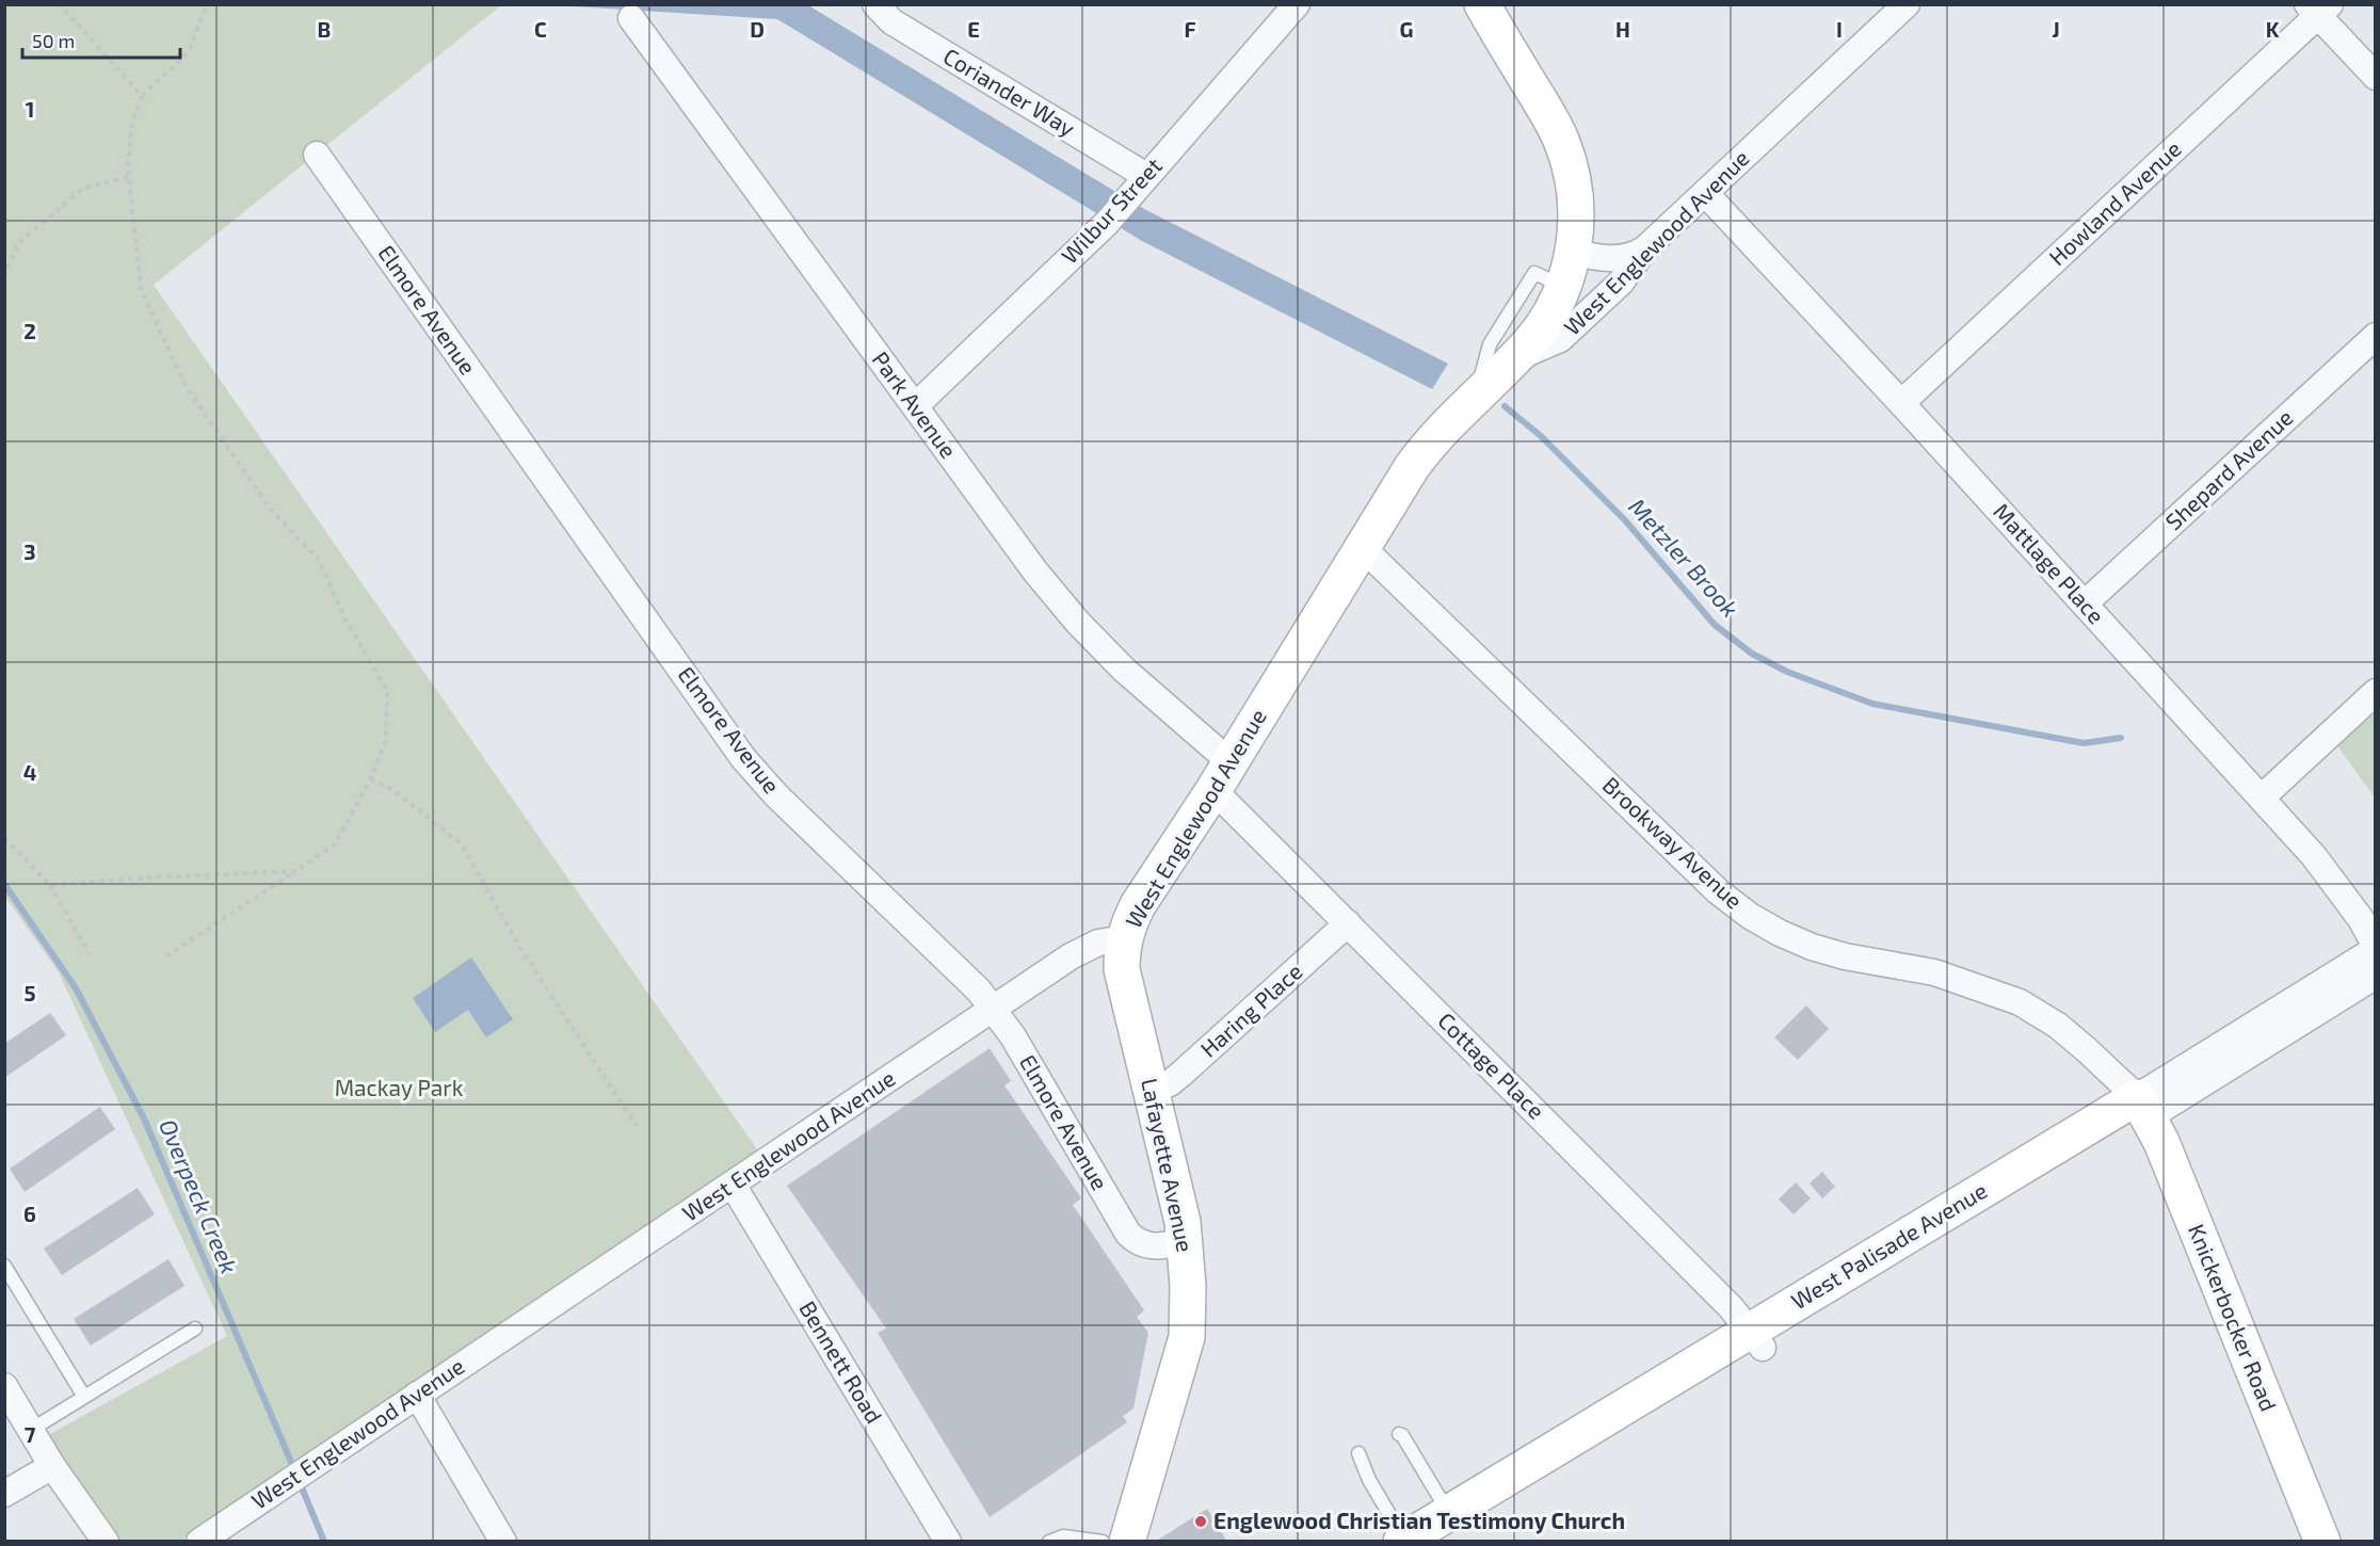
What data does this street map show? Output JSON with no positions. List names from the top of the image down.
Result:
{
  "streets": {
    "street": [
      "Coriander Way",
      "Howland Avenue",
      "Wilbur Street",
      "West Englewood Avenue",
      "Elmore Avenue",
      "Park Avenue",
      "Shepard Avenue",
      "Mattlage Place",
      "Brookway Avenue",
      "Haring Place",
      "Cottage Place",
      "Lafayette Avenue",
      "West Palisade Avenue",
      "Knickerbocker Road",
      "Bennett Road"
    ]
  },
  "crossings": [
    ["Coriander Way", "Wilbur Street"],
    ["Howland Avenue", "Mattlage Place"],
    ["Wilbur Street", "Park Avenue"],
    ["West Englewood Avenue", "Elmore Avenue"],
    ["West Englewood Avenue", "Park Avenue"],
    ["West Englewood Avenue", "Mattlage Place"],
    ["West Englewood Avenue", "Brookway Avenue"],
    ["West Englewood Avenue", "Cottage Place"],
    ["West Englewood Avenue", "Lafayette Avenue"],
    ["West Englewood Avenue", "Bennett Road"],
    ["Elmore Avenue", "Lafayette Avenue"],
    ["Park Avenue", "Cottage Place"],
    ["Shepard Avenue", "Mattlage Place"],
    ["Mattlage Place", "West Palisade Avenue"],
    ["Brookway Avenue", "West Palisade Avenue"],
    ["Brookway Avenue", "Knickerbocker Road"],
    ["Haring Place", "Cottage Place"],
    ["Haring Place", "Lafayette Avenue"],
    ["Cottage Place", "West Palisade Avenue"],
    ["West Palisade Avenue", "Knickerbocker Road"]
  ],
  "water": ["Metzler Brook", "Overpeck Creek"],
  "parks": ["Mackay Park"],
  "places": ["Englewood Christian Testimony Church"],
  "scale_bar": "50 m",
  "grid": {
    "columns": [
      "B",
      "C",
      "D",
      "E",
      "F",
      "G",
      "H",
      "I",
      "J",
      "K"
    ],
    "rows": [
      "1",
      "2",
      "3",
      "4",
      "5",
      "6",
      "7"
    ]
  }
}
